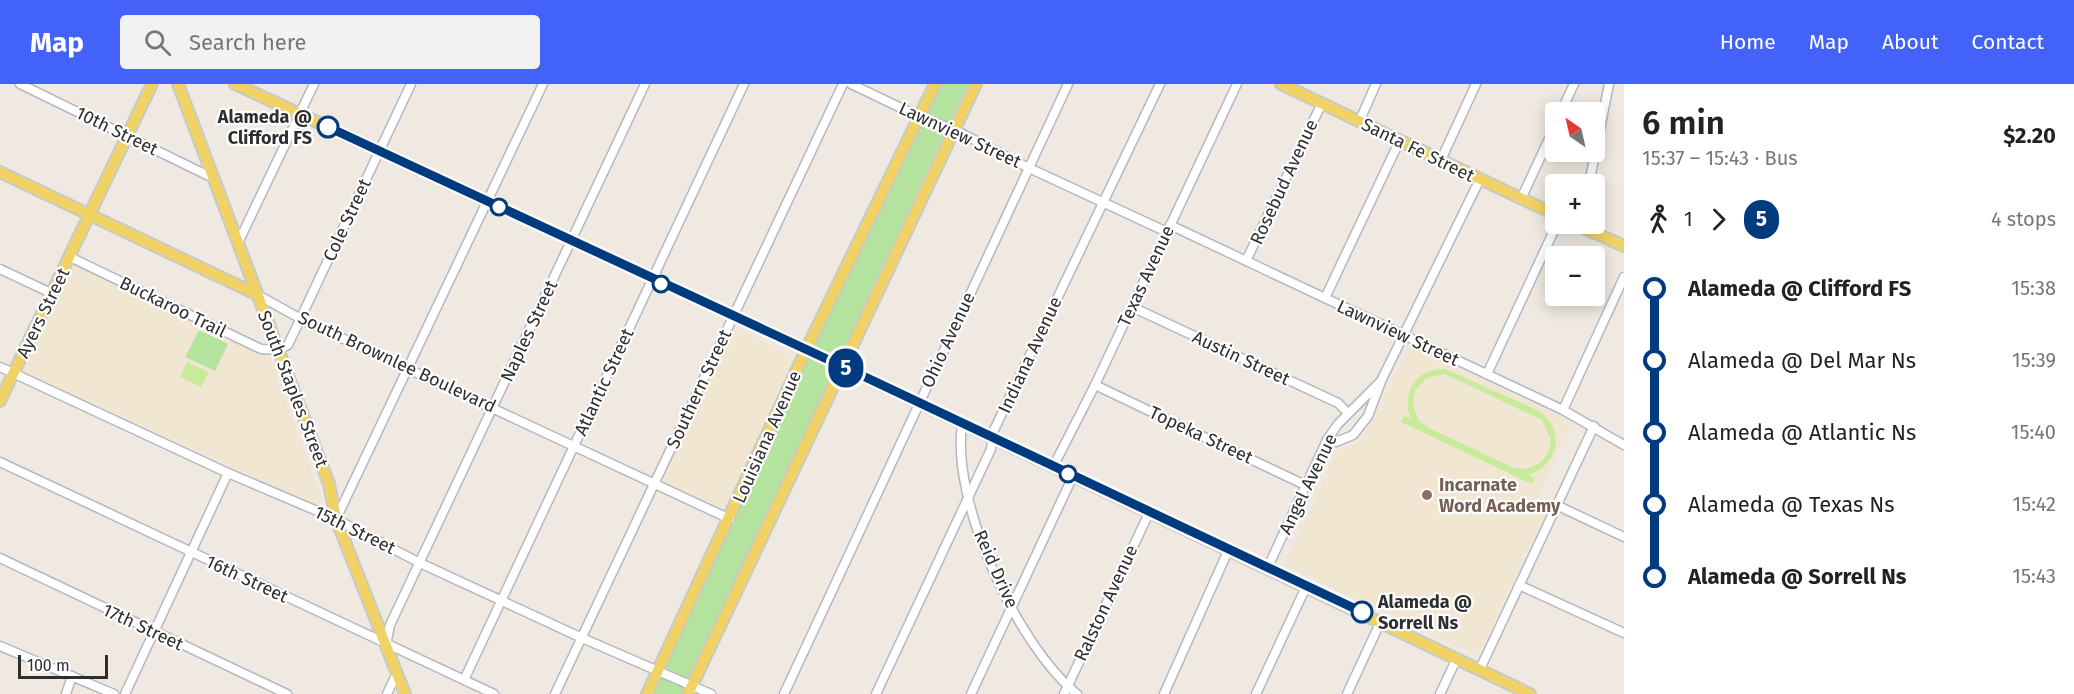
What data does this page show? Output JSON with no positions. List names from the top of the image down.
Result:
{
  "streets": {
    "main road": [
      "Santa Fe Street",
      "Ayers Street",
      "South Brownlee Boulevard",
      "South Staples Street",
      "Louisiana Avenue"
    ],
    "street": [
      "10th Street",
      "Lawnview Street",
      "Rosebud Avenue",
      "Cole Street",
      "Texas Avenue",
      "Buckaroo Trail",
      "Naples Street",
      "Ohio Avenue",
      "Indiana Avenue",
      "Austin Street",
      "Atlantic Street",
      "Southern Street",
      "Topeka Street",
      "Angel Avenue",
      "15th Street",
      "Reid Drive",
      "16th Street",
      "Ralston Avenue",
      "17th Street"
    ]
  },
  "crossings": [
    ["10th Street", "Ayers Street"],
    ["10th Street", "South Staples Street"],
    ["Lawnview Street", "Rosebud Avenue"],
    ["Lawnview Street", "Texas Avenue"],
    ["Lawnview Street", "Ohio Avenue"],
    ["Lawnview Street", "Indiana Avenue"],
    ["Lawnview Street", "Louisiana Avenue"],
    ["Santa Fe Street", "Rosebud Avenue"],
    ["Cole Street", "Buckaroo Trail"],
    ["Cole Street", "South Brownlee Boulevard"],
    ["Cole Street", "South Staples Street"],
    ["Texas Avenue", "Austin Street"],
    ["Texas Avenue", "Topeka Street"],
    ["Buckaroo Trail", "Ayers Street"],
    ["Buckaroo Trail", "South Staples Street"],
    ["Ayers Street", "South Brownlee Boulevard"],
    ["Ayers Street", "15th Street"],
    ["Naples Street", "South Brownlee Boulevard"],
    ["Naples Street", "South Staples Street"],
    ["Naples Street", "15th Street"],
    ["Naples Street", "16th Street"],
    ["Indiana Avenue", "Reid Drive"],
    ["Austin Street", "Angel Avenue"],
    ["South Brownlee Boulevard", "Atlantic Street"],
    ["South Brownlee Boulevard", "South Staples Street"],
    ["South Brownlee Boulevard", "Southern Street"],
    ["South Brownlee Boulevard", "Louisiana Avenue"],
    ["Atlantic Street", "15th Street"],
    ["Atlantic Street", "16th Street"],
    ["South Staples Street", "15th Street"],
    ["South Staples Street", "16th Street"],
    ["Southern Street", "15th Street"],
    ["Topeka Street", "Angel Avenue"],
    ["Louisiana Avenue", "15th Street"],
    ["Reid Drive", "Ralston Avenue"]
  ],
  "places": ["Alameda @ Clifford FS", "Incarnate Word Academy", "Alameda @ Sorrell Ns"],
  "lines": ["bus line 5"],
  "scale_bar": "100 m",
  "north": "top left",
  "page": {
    "header": "Map",
    "search": "Search here",
    "nav": [
      "Home",
      "Map",
      "About",
      "Contact"
    ],
    "on_map": "5",
    "heading": ["6 min", "15:37 – 15:43 · Bus", "$2.20"],
    "map_buttons": ["+", "−"],
    "legs": ["1", "5", "4 stops"],
    "list": [
      {
        "name": "Alameda @ Clifford FS",
        "value": "15:38"
      },
      {
        "name": "Alameda @ Del Mar Ns",
        "value": "15:39"
      },
      {
        "name": "Alameda @ Atlantic Ns",
        "value": "15:40"
      },
      {
        "name": "Alameda @ Texas Ns",
        "value": "15:42"
      },
      {
        "name": "Alameda @ Sorrell Ns",
        "value": "15:43"
      }
    ],
    "scale": "100 m"
  }
}
